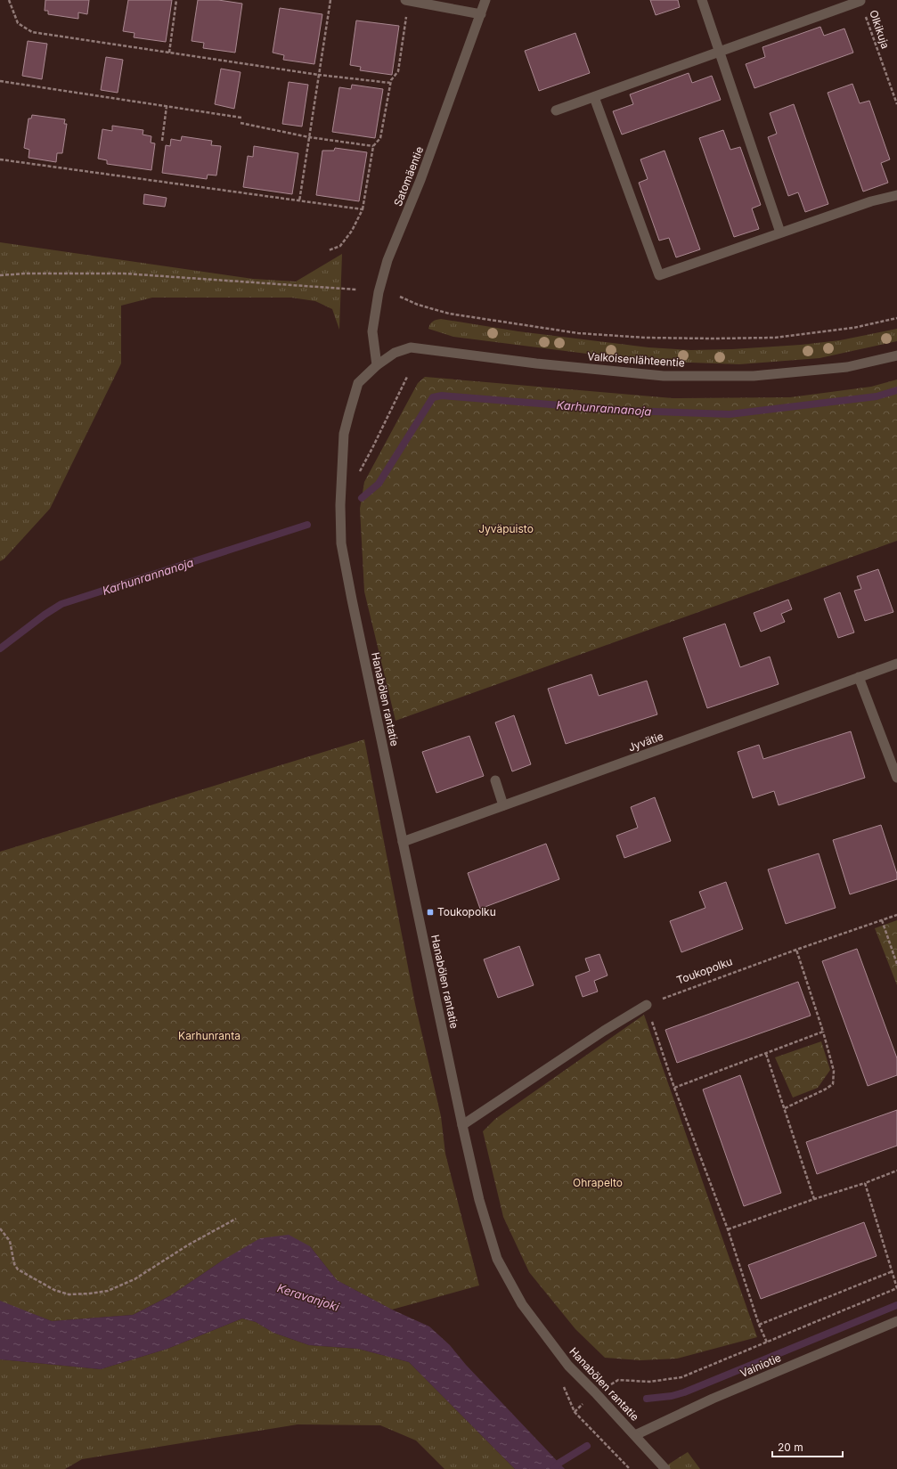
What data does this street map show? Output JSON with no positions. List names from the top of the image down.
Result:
{
  "streets": {
    "street": [
      "Satomäentie",
      "Valkoisenlähteentie",
      "Hanabölen rantatie",
      "Jyvätie",
      "Vainiotie"
    ],
    "path": ["Olkikuja", "Toukopolku"]
  },
  "crossings": [
    ["Satomäentie", "Valkoisenlähteentie"],
    ["Satomäentie", "Hanabölen rantatie"],
    ["Valkoisenlähteentie", "Hanabölen rantatie"],
    ["Hanabölen rantatie", "Jyvätie"],
    ["Hanabölen rantatie", "Vainiotie"]
  ],
  "water": ["Karhunrannanoja", "Keravanjoki"],
  "parks": ["Jyväpuisto", "Karhunranta", "Ohrapelto"],
  "places": {
    "transit": ["Toukopolku"]
  },
  "scale_bar": "20 m"
}
